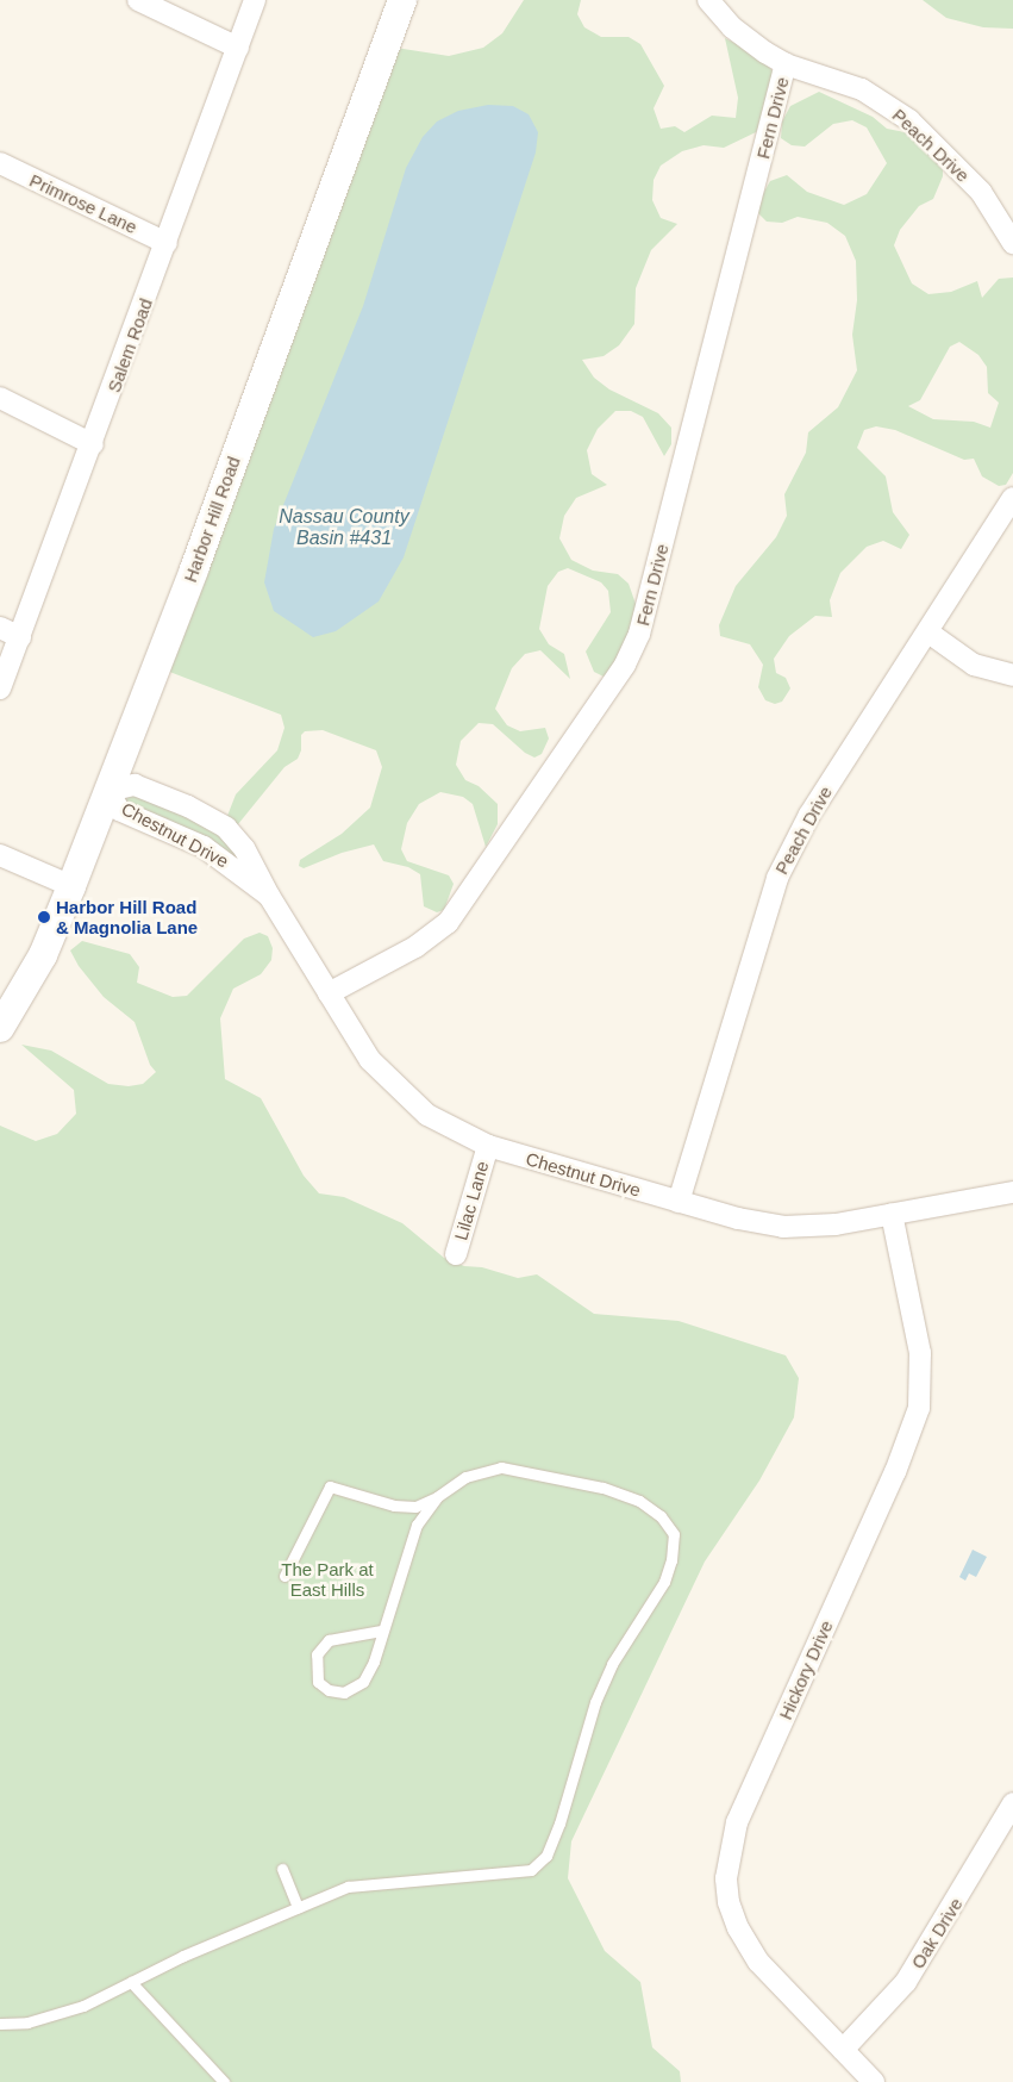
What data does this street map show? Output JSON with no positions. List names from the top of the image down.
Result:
{
  "streets": {
    "street": [
      "Fern Drive",
      "Peach Drive",
      "Primrose Lane",
      "Salem Road",
      "Harbor Hill Road",
      "Chestnut Drive",
      "Lilac Lane",
      "Hickory Drive",
      "Oak Drive"
    ]
  },
  "crossings": [
    ["Fern Drive", "Peach Drive"],
    ["Fern Drive", "Chestnut Drive"],
    ["Peach Drive", "Chestnut Drive"],
    ["Primrose Lane", "Salem Road"],
    ["Harbor Hill Road", "Chestnut Drive"],
    ["Chestnut Drive", "Lilac Lane"],
    ["Chestnut Drive", "Hickory Drive"],
    ["Hickory Drive", "Oak Drive"]
  ],
  "water": ["Nassau County Basin #431"],
  "parks": ["The Park at East Hills"],
  "places": ["Harbor Hill Road & Magnolia Lane"]
}
